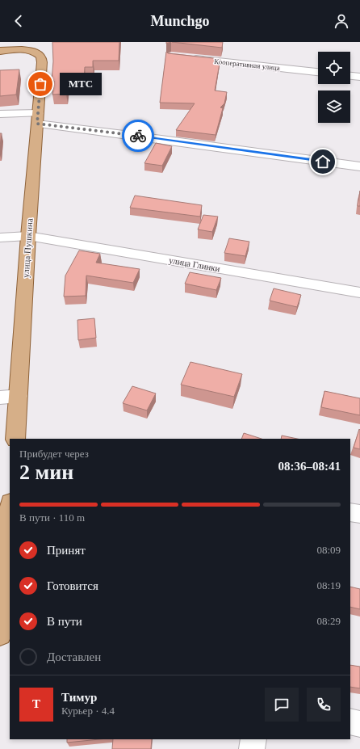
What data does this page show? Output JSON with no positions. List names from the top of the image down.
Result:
{
  "streets": {
    "main road": ["улица Пушкина"],
    "street": ["Кооперативная улица", "улица Глинки"]
  },
  "crossings": [
    ["улица Пушкина", "улица Глинки"]
  ],
  "places": ["МТС"],
  "page": {
    "header": "Munchgo",
    "bubble": "МТС",
    "heading": ["2 мин", "Прибудет через", "08:36–08:41"],
    "panel": ["Тимур", "Курьер · 4.4"],
    "bar": "В пути · 110 m",
    "list": [
      ["Принят", "08:09"],
      ["Готовится", "08:19"],
      ["В пути", "08:29"],
      "Доставлен"
    ],
    "round": "Т"
  }
}
